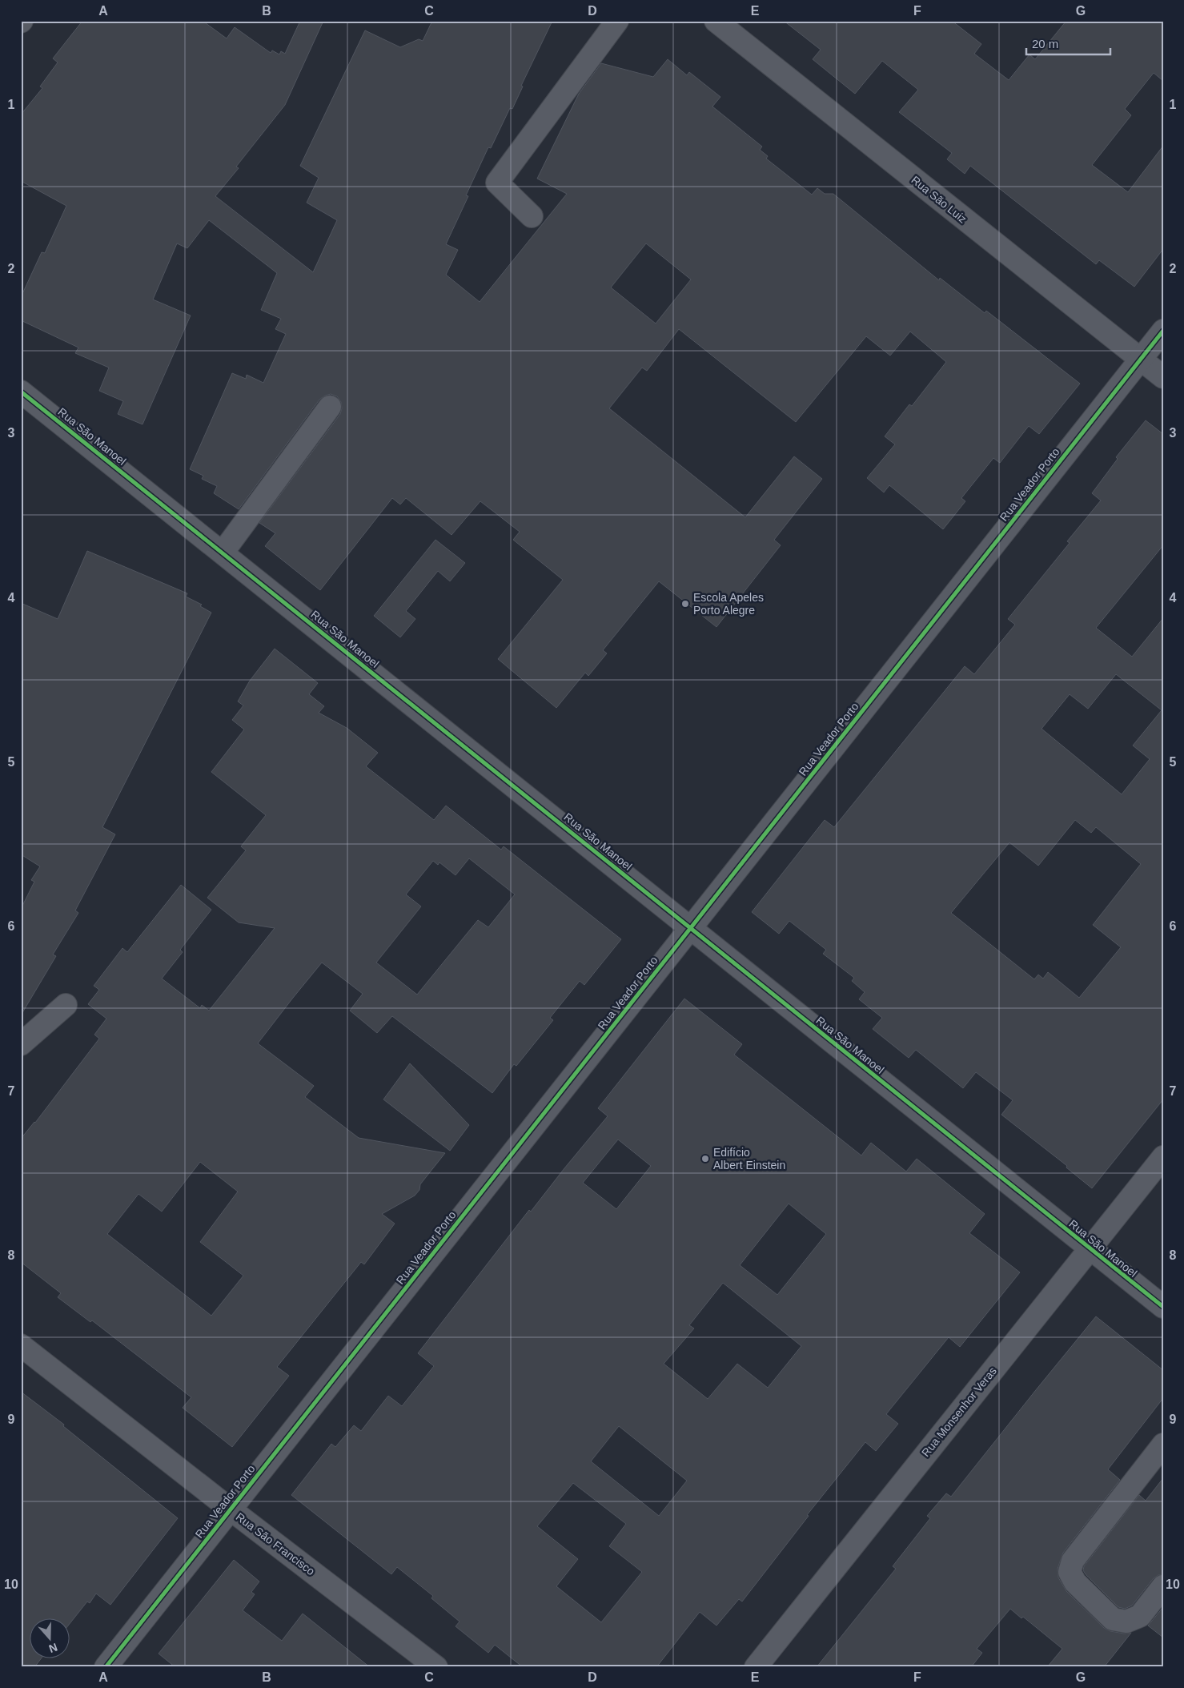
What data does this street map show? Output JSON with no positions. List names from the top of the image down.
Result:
{
  "streets": {
    "street": [
      "Rua São Luiz",
      "Rua São Manoel",
      "Rua Veador Porto",
      "Rua Monsenhor Veras",
      "Rua São Francisco"
    ]
  },
  "crossings": [
    ["Rua São Luiz", "Rua Veador Porto"],
    ["Rua São Manoel", "Rua Veador Porto"],
    ["Rua São Manoel", "Rua Monsenhor Veras"],
    ["Rua Veador Porto", "Rua São Francisco"]
  ],
  "places": ["Escola Apeles Porto Alegre", "Edifício Albert Einstein"],
  "scale_bar": "20 m",
  "north": "bottom",
  "grid": {
    "columns": [
      "A",
      "B",
      "C",
      "D",
      "E",
      "F",
      "G"
    ],
    "rows": [
      "1",
      "2",
      "3",
      "4",
      "5",
      "6",
      "7",
      "8",
      "9",
      "10"
    ]
  }
}
